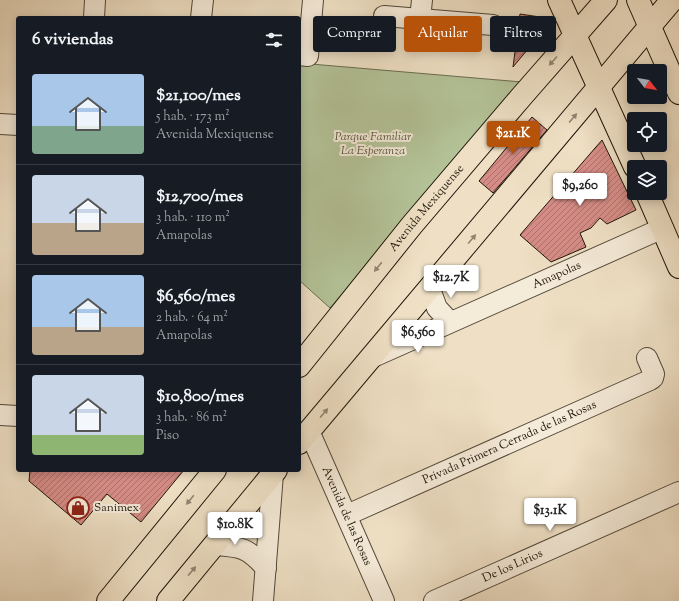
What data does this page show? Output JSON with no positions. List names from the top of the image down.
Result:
{
  "streets": {
    "main road": ["Avenida Mexiquense"],
    "street": [
      "Amapolas",
      "Privada Primera Cerrada de las Rosas",
      "Avenida de las Rosas",
      "De los Lirios"
    ]
  },
  "crossings": [
    ["Privada Primera Cerrada de las Rosas", "Avenida de las Rosas"]
  ],
  "parks": ["Parque Familiar La Esperanza"],
  "places": {
    "shop": ["Sanimex"]
  },
  "north": "bottom right",
  "page": {
    "chip": ["Comprar", "Alquilar", "Filtros"],
    "heading": "6 viviendas",
    "list": [
      {
        "name": "$21,100/mes",
        "note": "5 hab. · 173 m² · Avenida Mexiquense"
      },
      {
        "name": "$12,700/mes",
        "note": "3 hab. · 110 m² · Amapolas"
      },
      {
        "name": "$6,560/mes",
        "note": "2 hab. · 64 m² · Amapolas"
      },
      {
        "name": "$10,800/mes",
        "note": "3 hab. · 86 m² · Piso"
      }
    ],
    "price": [
      "$21.1K",
      "$9,260",
      "$12.7K",
      "$6,560",
      "$13.1K",
      "$10.8K"
    ]
  }
}
